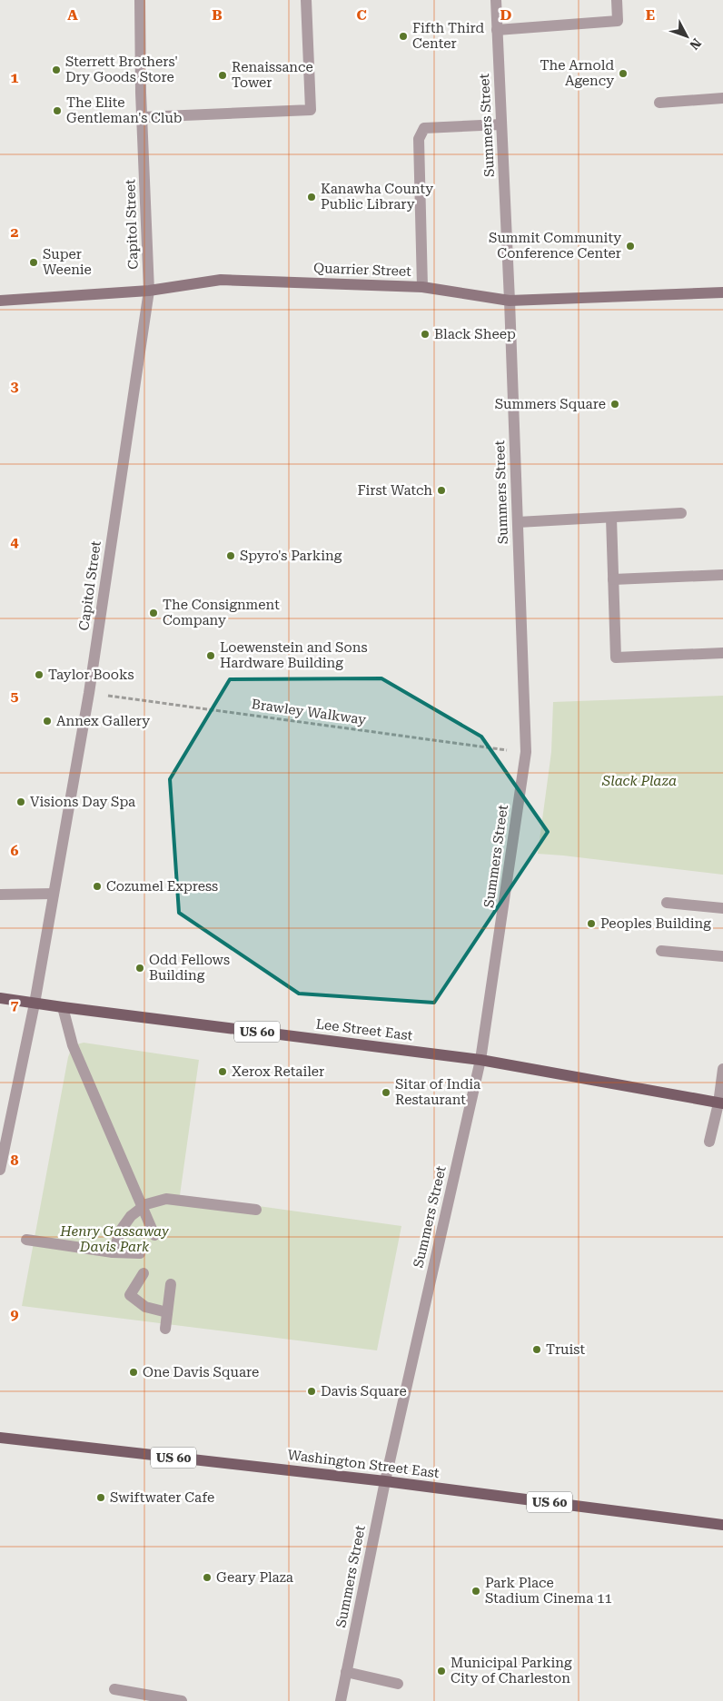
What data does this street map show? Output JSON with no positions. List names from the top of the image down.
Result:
{
  "streets": {
    "main road": [
      "Quarrier Street",
      "Lee Street East",
      "US 60",
      "Washington Street East"
    ],
    "street": ["Summers Street", "Capitol Street"],
    "path": ["Brawley Walkway"]
  },
  "crossings": [
    ["Summers Street", "Quarrier Street"],
    ["Summers Street", "Brawley Walkway"],
    ["Summers Street", "Lee Street East"],
    ["Summers Street", "Washington Street East"],
    ["Capitol Street", "Quarrier Street"],
    ["Capitol Street", "Brawley Walkway"],
    ["Capitol Street", "Lee Street East"]
  ],
  "parks": ["Slack Plaza", "Henry Gassaway Davis Park"],
  "places": [
    "Fifth Third Center",
    "Sterrett Brothers' Dry Goods Store",
    "The Arnold Agency",
    "Renaissance Tower",
    "The Elite Gentleman's Club",
    "Kanawha County Public Library",
    "Summit Community Conference Center",
    "Super Weenie",
    "Black Sheep",
    "Summers Square",
    "First Watch",
    "Spyro's Parking",
    "The Consignment Company",
    "Loewenstein and Sons Hardware Building",
    "Taylor Books",
    "Annex Gallery",
    "Visions Day Spa",
    "Cozumel Express",
    "Peoples Building",
    "Odd Fellows Building",
    "Xerox Retailer",
    "Sitar of India Restaurant",
    "Truist",
    "One Davis Square",
    "Davis Square",
    "Swiftwater Cafe",
    "Geary Plaza",
    "Park Place Stadium Cinema 11",
    "Municipal Parking City of Charleston"
  ],
  "north": "bottom right",
  "grid": {
    "columns": [
      "A",
      "B",
      "C",
      "D",
      "E"
    ],
    "rows": [
      "1",
      "2",
      "3",
      "4",
      "5",
      "6",
      "7",
      "8",
      "9"
    ]
  }
}
